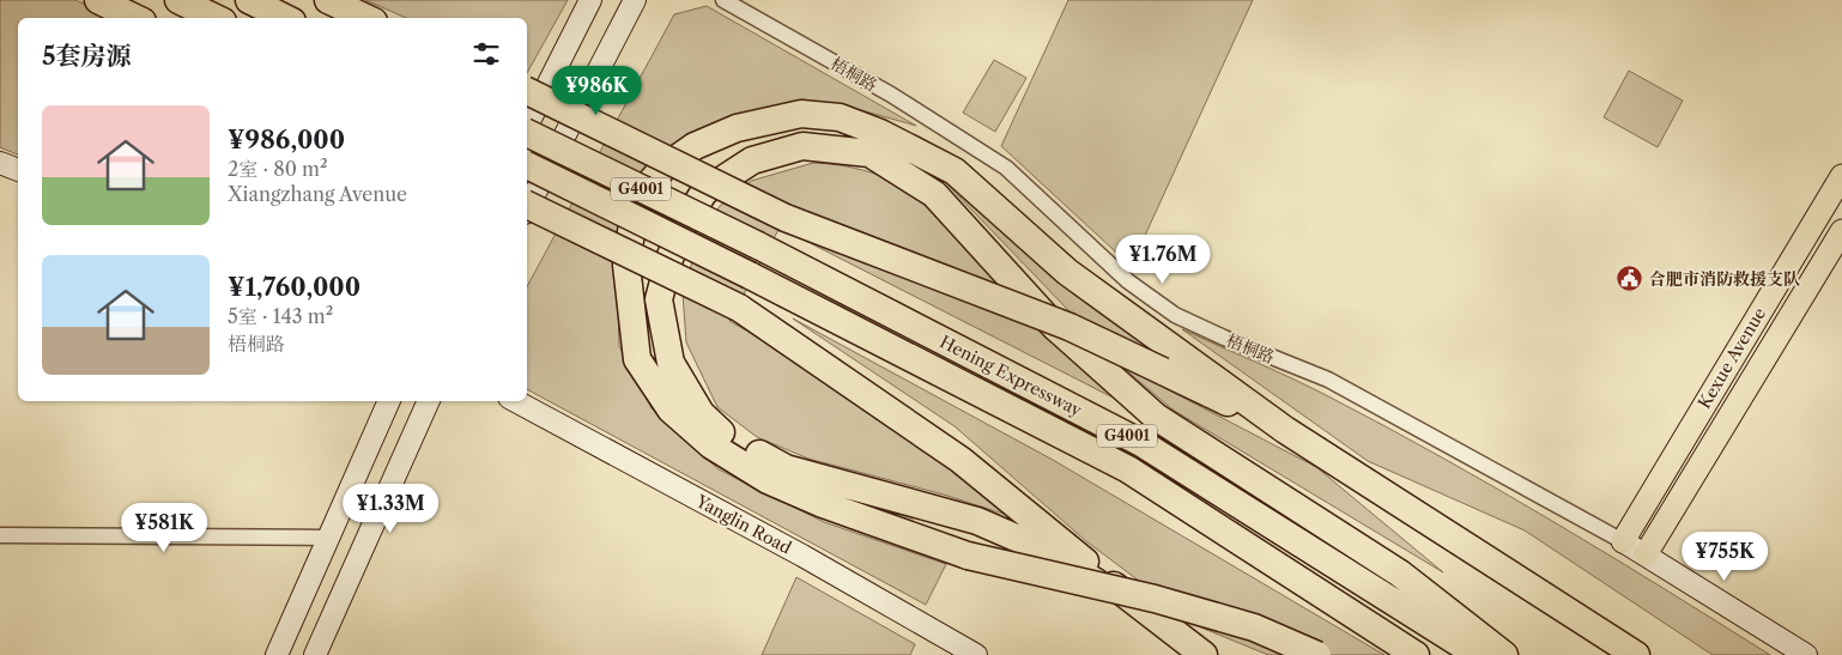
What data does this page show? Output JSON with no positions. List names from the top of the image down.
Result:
{
  "streets": {
    "highway": ["G4001", "Hening Expressway"],
    "main road": ["梧桐路", "Kexue Avenue", "Yanglin Road"]
  },
  "crossings": [
    ["梧桐路", "Kexue Avenue"]
  ],
  "places": {
    "public building": ["合肥市消防救援支队"]
  },
  "page": {
    "heading": "5套房源",
    "price": [
      "¥986K",
      "¥1.76M",
      "¥1.33M",
      "¥581K",
      "¥755K"
    ],
    "list": [
      {
        "name": "¥986,000",
        "note": "2室 · 80 m² · Xiangzhang Avenue"
      },
      {
        "name": "¥1,760,000",
        "note": "5室 · 143 m² · 梧桐路"
      }
    ]
  }
}
